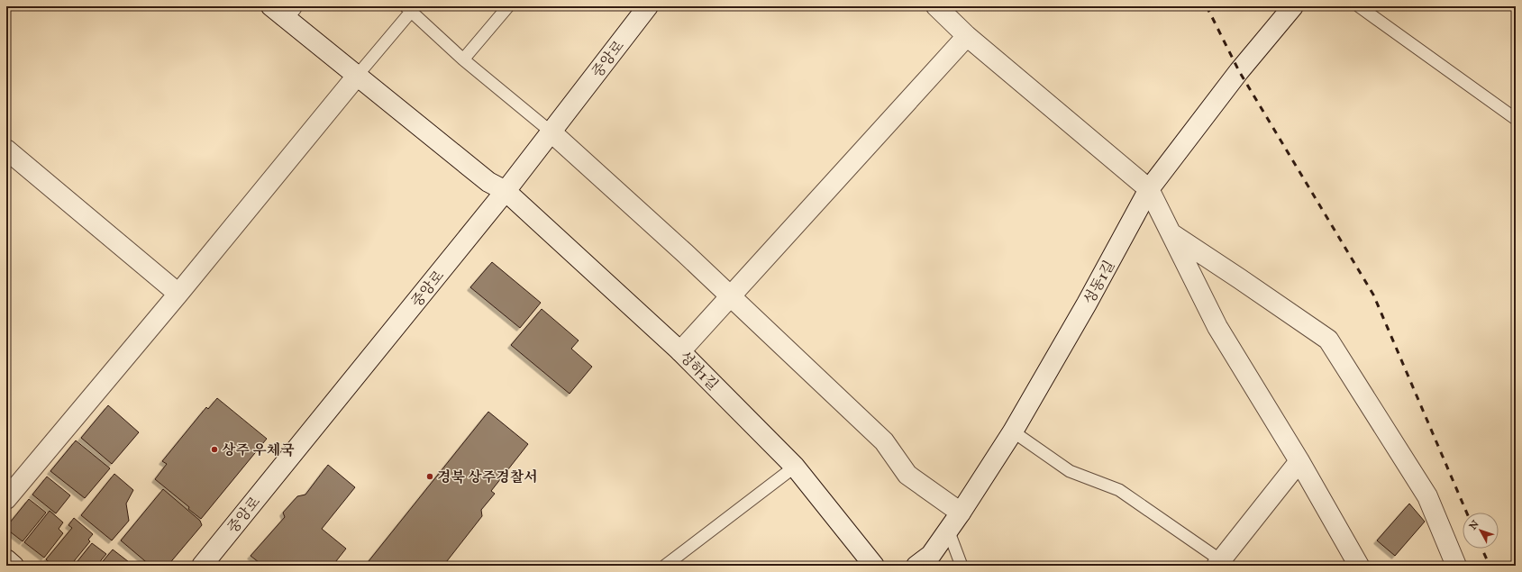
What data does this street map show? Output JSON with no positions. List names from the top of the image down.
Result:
{
  "streets": {
    "street": ["중앙로", "성동1길", "성하1길"]
  },
  "crossings": [
    ["중앙로", "성하1길"]
  ],
  "places": ["상주 우체국", "경북 상주경찰서"],
  "north": "top left"
}
